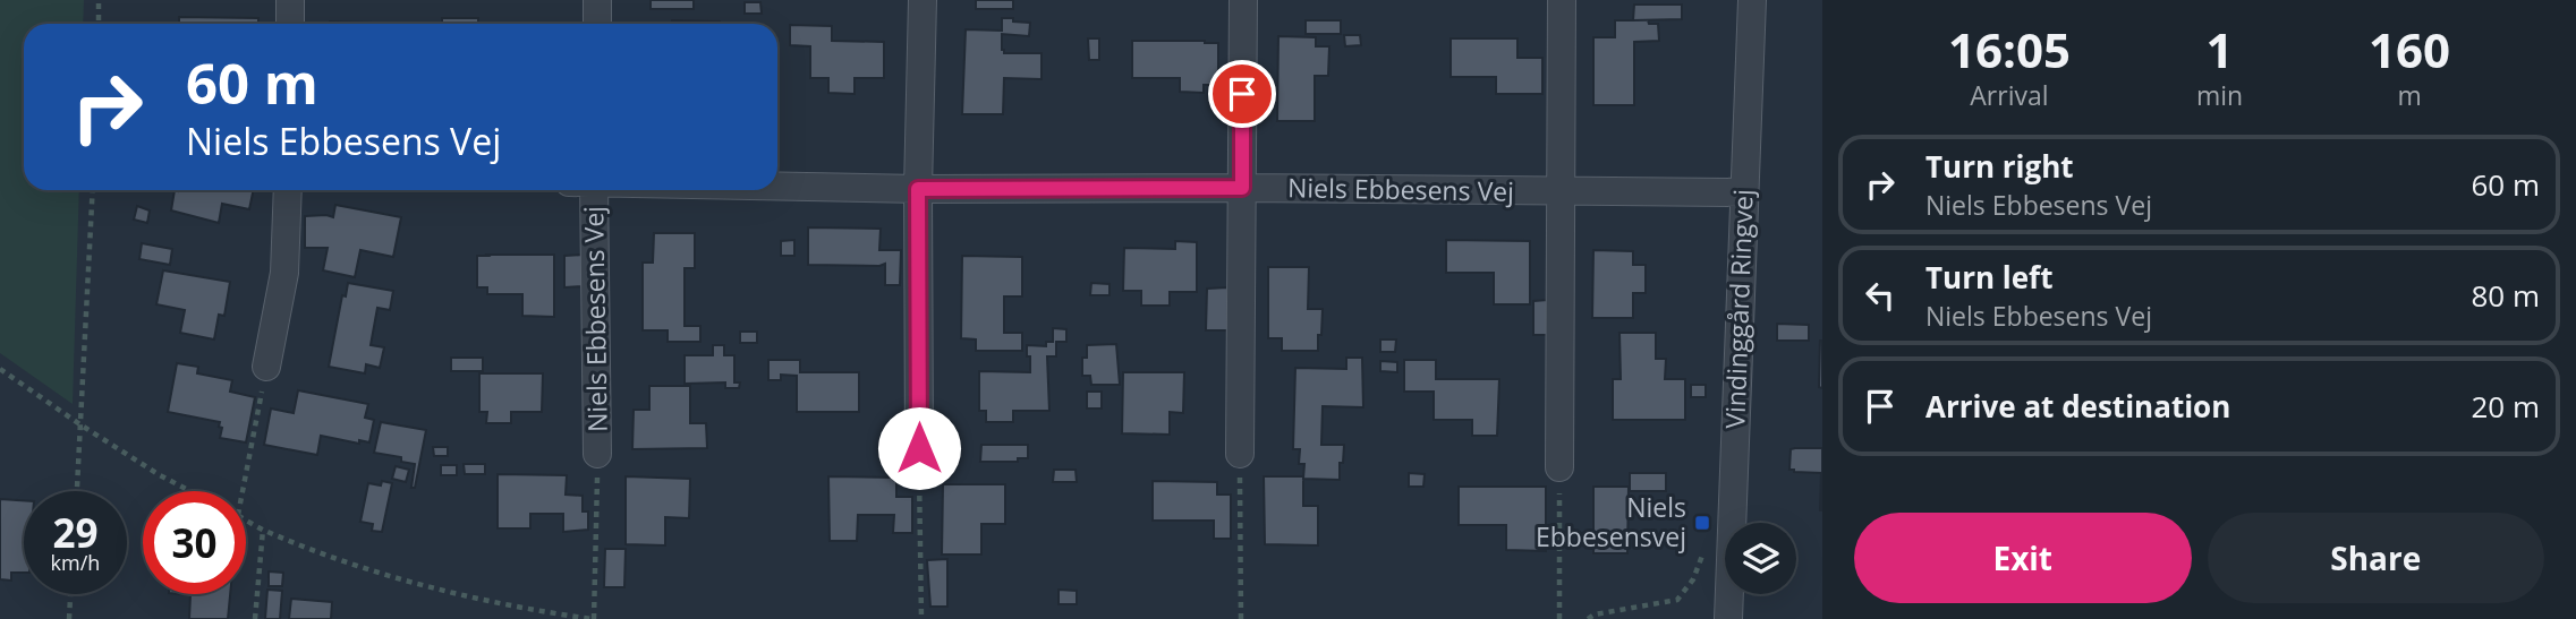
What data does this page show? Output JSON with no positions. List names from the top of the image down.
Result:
{
  "streets": {
    "street": ["Niels Ebbesens Vej", "Vindinggård Ringvej"]
  },
  "crossings": [
    ["Niels Ebbesens Vej", "Vindinggård Ringvej"]
  ],
  "places": {
    "transit": ["Niels Ebbesensvej"]
  },
  "page": {
    "eta": [
      "16:05",
      "Arrival",
      "1",
      "min",
      "160",
      "m"
    ],
    "turn": ["60 m", "Niels Ebbesens Vej"],
    "list": [
      {
        "name": "Turn right",
        "note": "Niels Ebbesens Vej",
        "value": "60 m"
      },
      {
        "name": "Turn left",
        "note": "Niels Ebbesens Vej",
        "value": "80 m"
      },
      {
        "name": "Arrive at destination",
        "value": "20 m"
      }
    ],
    "speed": "29 km/h",
    "limit": "30",
    "buttons": ["Exit", "Share"]
  }
}
